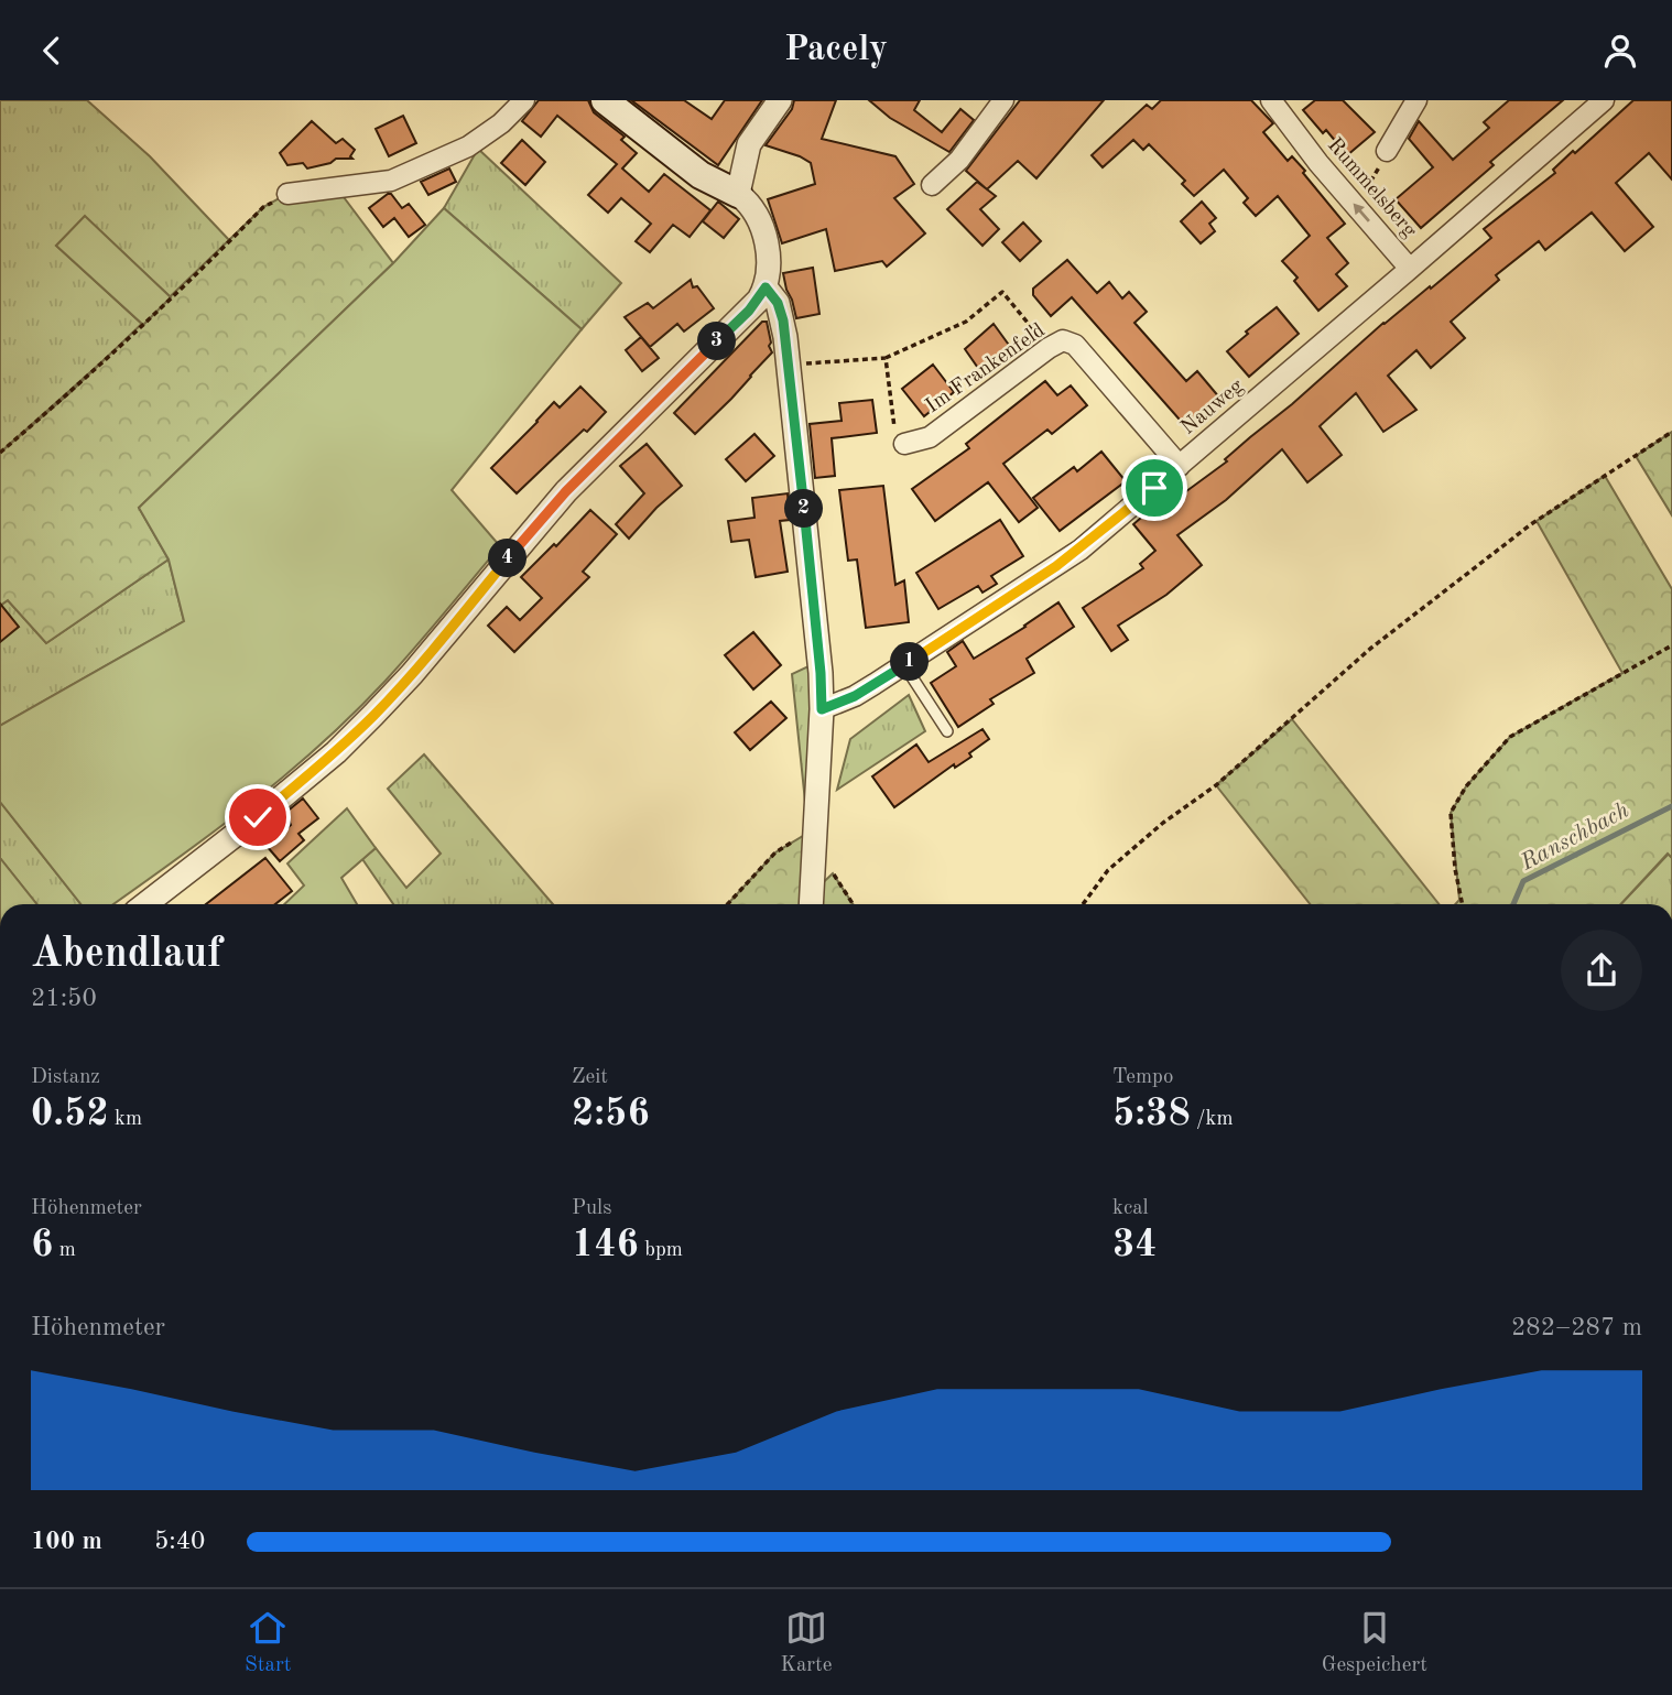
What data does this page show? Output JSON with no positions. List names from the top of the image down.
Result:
{
  "streets": {
    "street": ["Rummelsberg", "Im Frankenfeld", "Nauweg"]
  },
  "crossings": [
    ["Rummelsberg", "Nauweg"],
    ["Im Frankenfeld", "Nauweg"]
  ],
  "one_way": ["Rummelsberg"],
  "water": ["Ranschbach"],
  "page": {
    "header": "Pacely",
    "pins": [
      "3",
      "2",
      "4",
      "1"
    ],
    "heading": ["Abendlauf", "21:50"],
    "stats": [
      ["Distanz", "0.52 km"],
      ["Zeit", "2:56"],
      ["Tempo", "5:38 /km"],
      ["Höhenmeter", "6 m"],
      ["Puls", "146 bpm"],
      ["kcal", "34"]
    ],
    "chart": ["Höhenmeter", "282–287 m"],
    "list": [
      {
        "name": "100 m",
        "note": "5:40"
      }
    ],
    "tabs": ["Start", "Karte", "Gespeichert"]
  }
}
